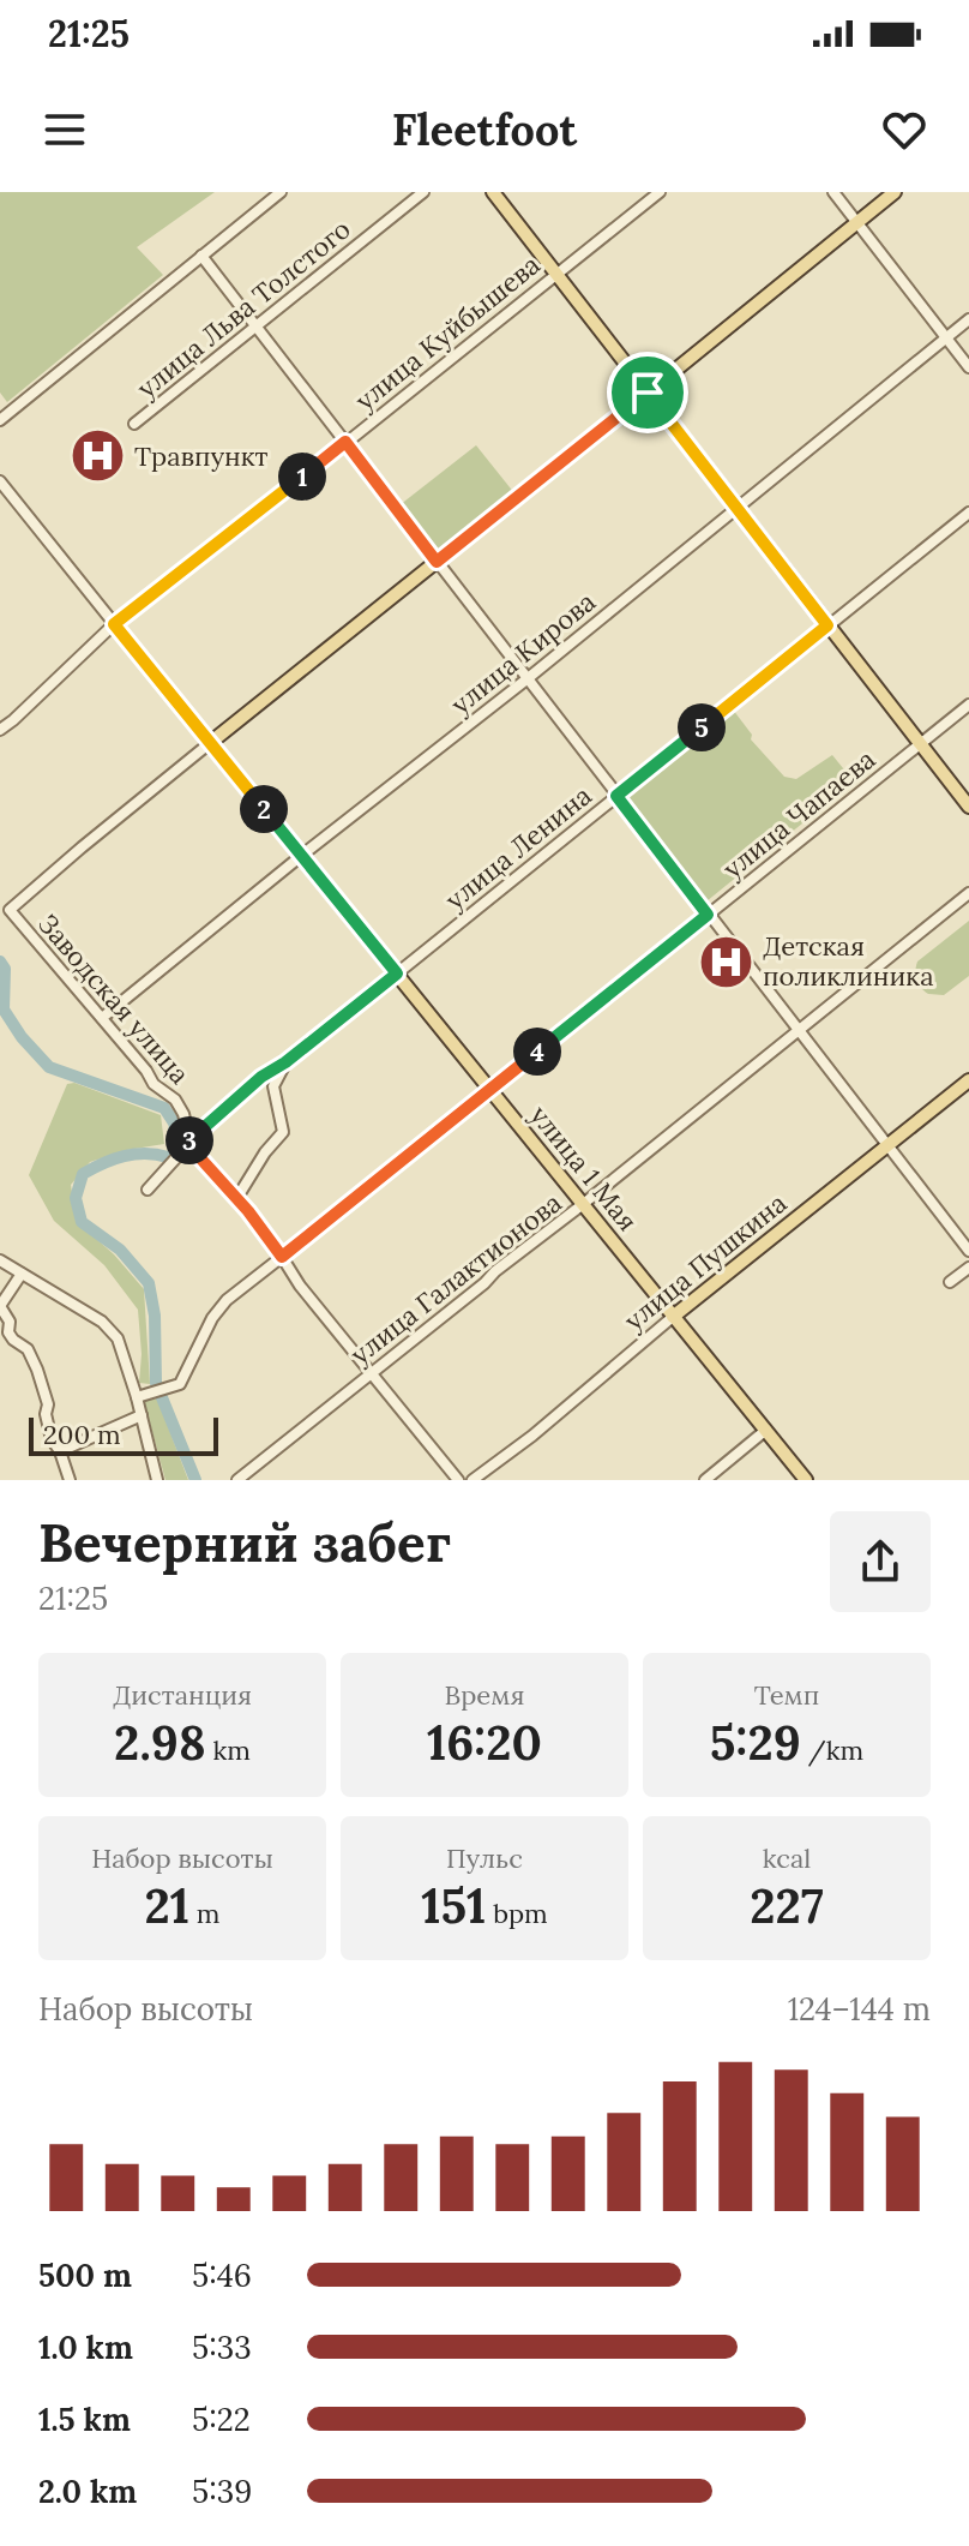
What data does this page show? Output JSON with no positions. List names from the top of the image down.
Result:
{
  "streets": {
    "main road": ["улица 1 Мая", "улица Пушкина"],
    "street": [
      "улица Льва Толстого",
      "улица Куйбышева",
      "улица Кирова",
      "улица Чапаева",
      "улица Ленина",
      "Заводская улица",
      "улица Галактионова"
    ]
  },
  "crossings": [
    ["улица Куйбышева", "улица 1 Мая"],
    ["улица Кирова", "Заводская улица"],
    ["улица Кирова", "улица 1 Мая"],
    ["улица Чапаева", "Заводская улица"],
    ["улица Чапаева", "улица 1 Мая"],
    ["улица Ленина", "Заводская улица"],
    ["улица Ленина", "улица 1 Мая"],
    ["Заводская улица", "улица 1 Мая"],
    ["Заводская улица", "улица Галактионова"],
    ["улица 1 Мая", "улица Пушкина"],
    ["улица 1 Мая", "улица Галактионова"]
  ],
  "places": {
    "hospital": ["Травпункт", "Детская поликлиника"]
  },
  "scale_bar": "200 m",
  "page": {
    "status": "21:25",
    "header": "Fleetfoot",
    "pins": [
      "1",
      "5",
      "2",
      "4",
      "3"
    ],
    "scale": "200 m",
    "heading": ["Вечерний забег", "21:25"],
    "stats": [
      ["Дистанция", "2.98 km"],
      ["Время", "16:20"],
      ["Темп", "5:29 /km"],
      ["Набор высоты", "21 m"],
      ["Пульс", "151 bpm"],
      ["kcal", "227"]
    ],
    "chart": ["Набор высоты", "124–144 m"],
    "list": [
      {
        "name": "500 m",
        "note": "5:46"
      },
      {
        "name": "1.0 km",
        "note": "5:33"
      },
      {
        "name": "1.5 km",
        "note": "5:22"
      },
      {
        "name": "2.0 km",
        "note": "5:39"
      }
    ]
  }
}
